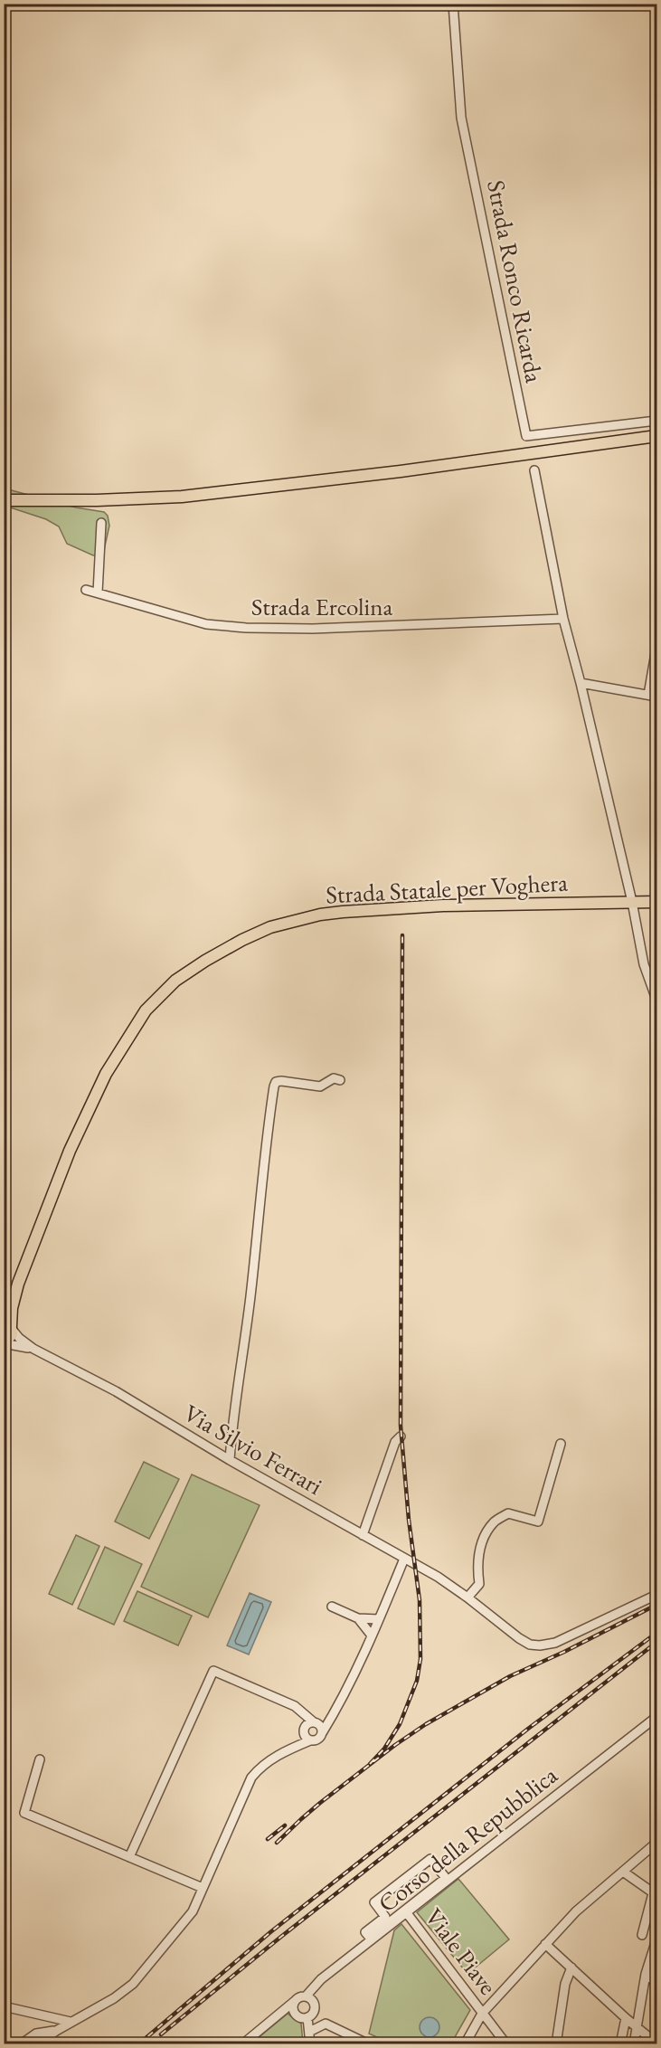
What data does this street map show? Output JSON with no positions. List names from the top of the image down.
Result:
{
  "streets": {
    "main road": ["Strada Statale per Voghera"],
    "street": [
      "Strada Ronco Ricarda",
      "Strada Ercolina",
      "Via Silvio Ferrari",
      "Corso della Repubblica",
      "Viale Piave"
    ]
  },
  "crossings": [
    ["Strada Statale per Voghera", "Via Silvio Ferrari"],
    ["Corso della Repubblica", "Viale Piave"]
  ]
}
